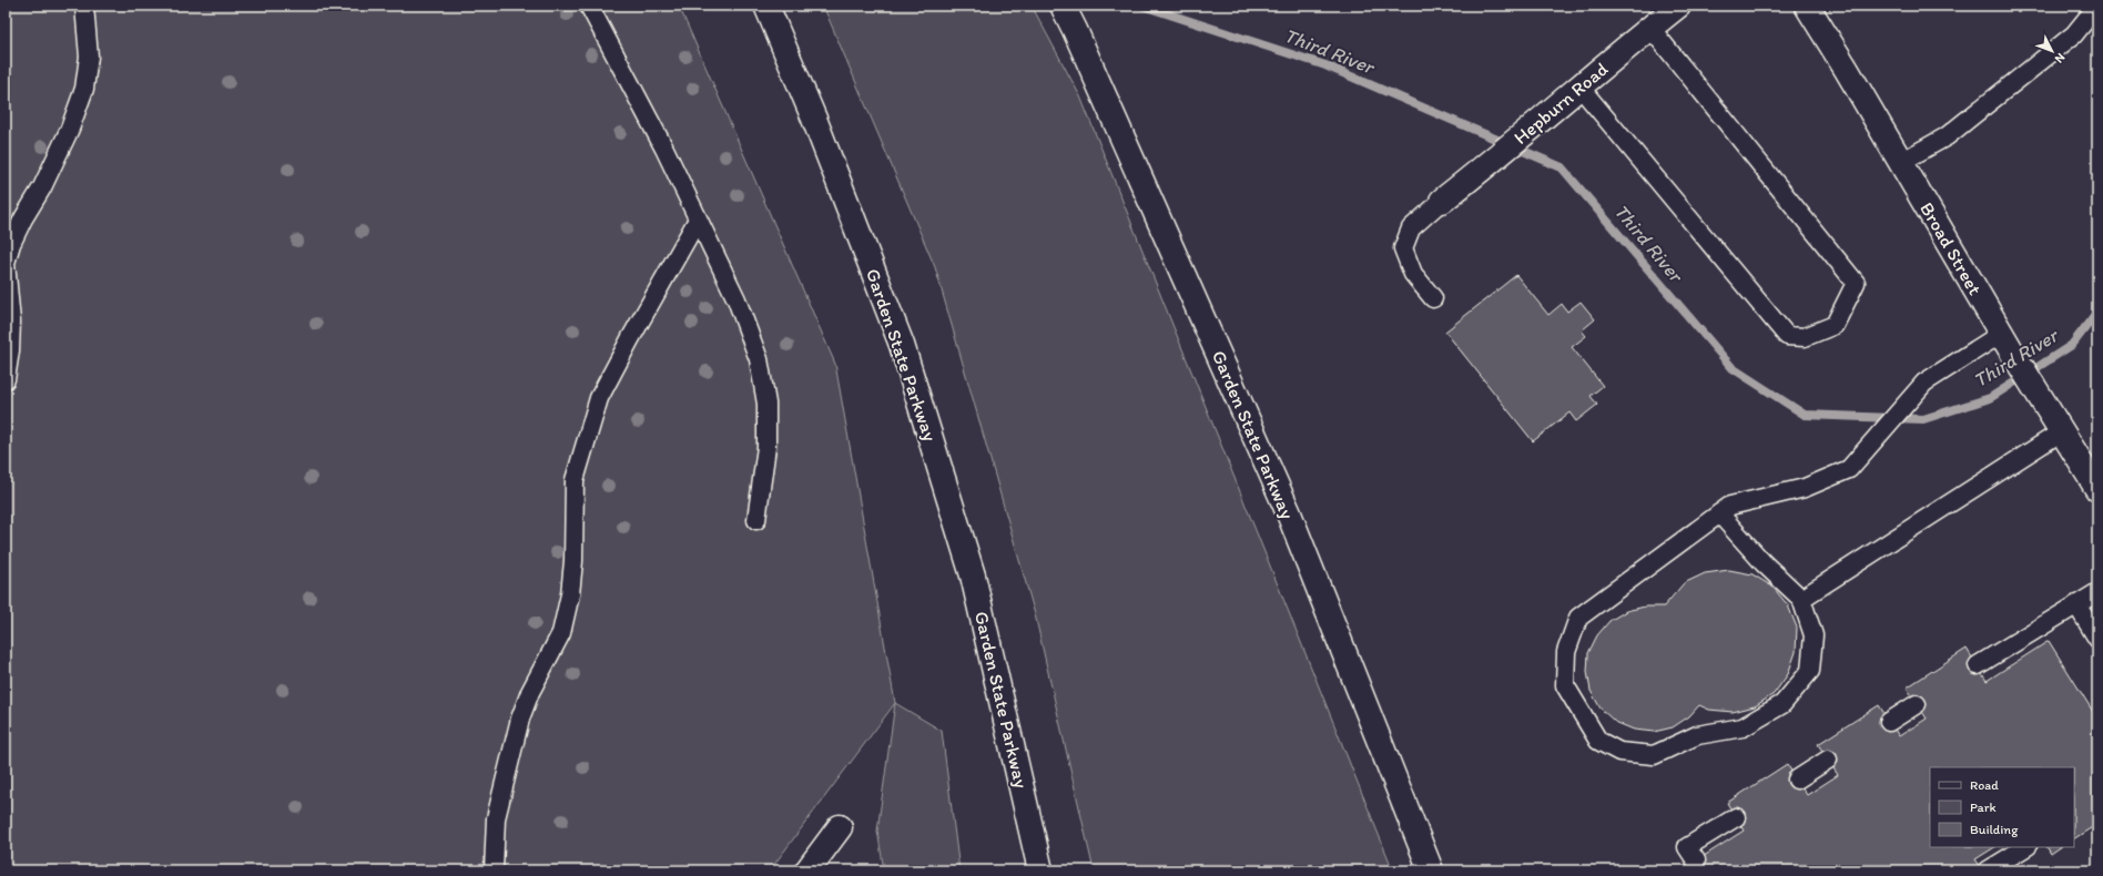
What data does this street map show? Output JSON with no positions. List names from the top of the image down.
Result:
{
  "streets": {
    "main road": ["Hepburn Road", "Broad Street", "Garden State Parkway"]
  },
  "water": ["Third River"],
  "legend": ["Road", "Park", "Building"],
  "north": "bottom right"
}
